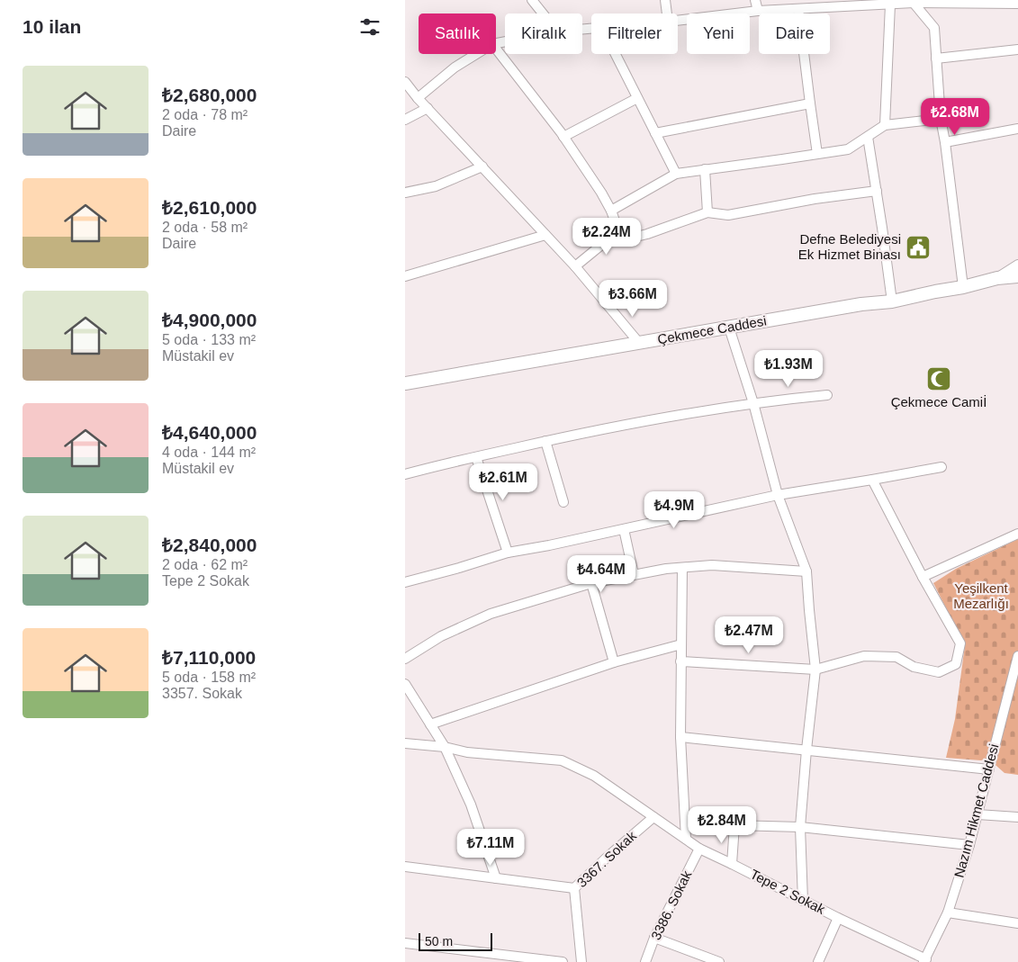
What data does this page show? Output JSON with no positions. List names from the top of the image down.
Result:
{
  "streets": {
    "main road": ["Çekmece Caddesi"],
    "street": [
      "Nazım Hikmet Caddesi",
      "3367. Sokak",
      "Tepe 2 Sokak",
      "3386. Sokak"
    ]
  },
  "crossings": [
    ["Nazım Hikmet Caddesi", "Tepe 2 Sokak"],
    ["3367. Sokak", "Tepe 2 Sokak"],
    ["Tepe 2 Sokak", "3386. Sokak"]
  ],
  "parks": ["Yeşilkent Mezarlığı"],
  "places": {
    "public building": ["Defne Belediyesi Ek Hizmet Binası"],
    "mosque": ["Çekmece Camiİ"]
  },
  "scale_bar": "50 m",
  "page": {
    "heading": "10 ilan",
    "chip": [
      "Satılık",
      "Kiralık",
      "Filtreler",
      "Yeni",
      "Daire"
    ],
    "list": [
      {
        "name": "₺2,680,000",
        "note": "2 oda · 78 m² · Daire"
      },
      {
        "name": "₺2,610,000",
        "note": "2 oda · 58 m² · Daire"
      },
      {
        "name": "₺4,900,000",
        "note": "5 oda · 133 m² · Müstakil ev"
      },
      {
        "name": "₺4,640,000",
        "note": "4 oda · 144 m² · Müstakil ev"
      },
      {
        "name": "₺2,840,000",
        "note": "2 oda · 62 m² · Tepe 2 Sokak"
      },
      {
        "name": "₺7,110,000",
        "note": "5 oda · 158 m² · 3357. Sokak"
      }
    ],
    "price": [
      "₺2.68M",
      "₺2.24M",
      "₺3.66M",
      "₺1.93M",
      "₺2.61M",
      "₺4.9M",
      "₺4.64M",
      "₺2.47M",
      "₺2.84M",
      "₺7.11M"
    ],
    "scale": "50 m"
  }
}
